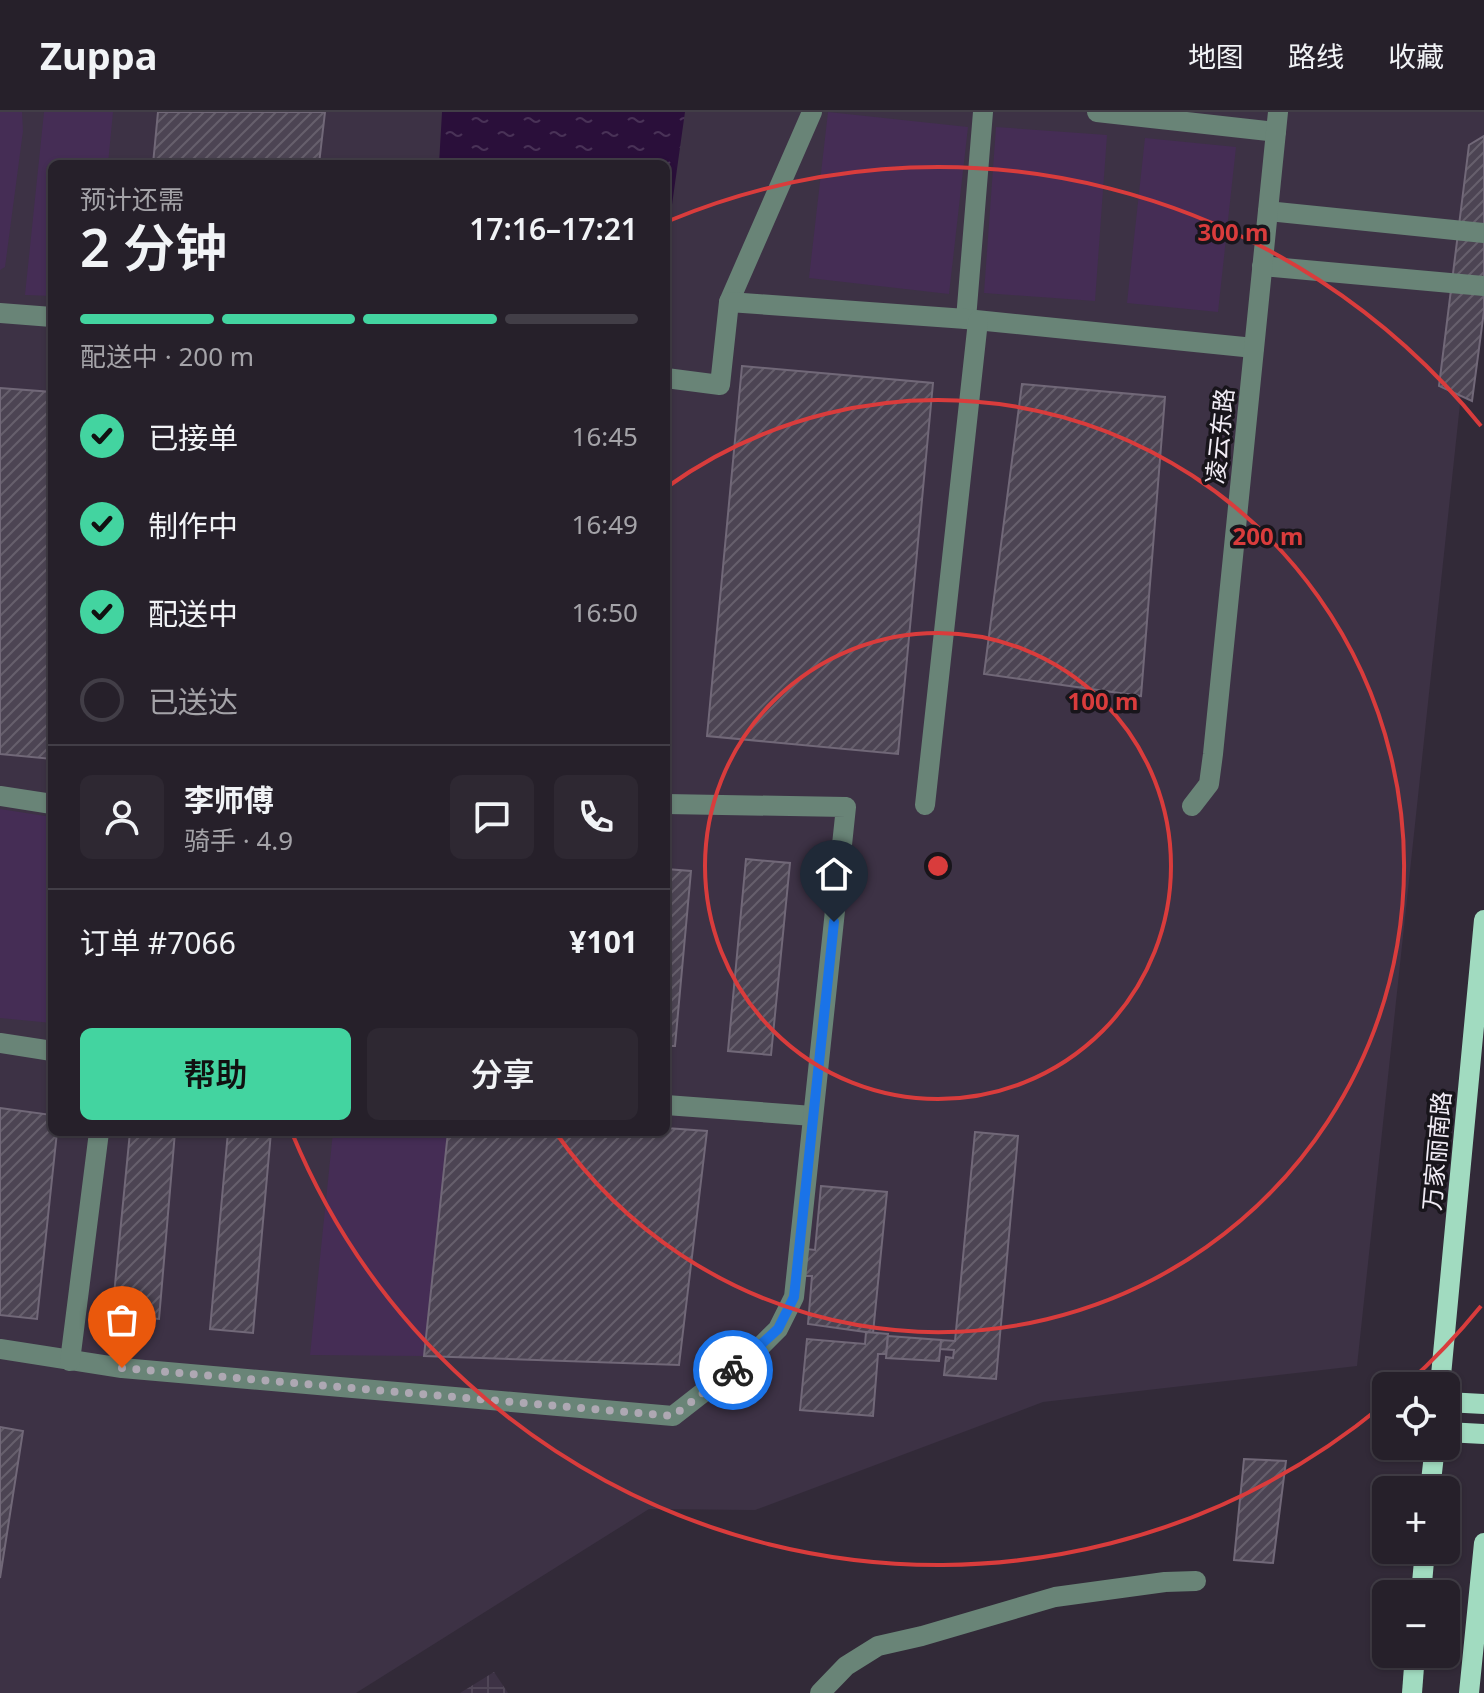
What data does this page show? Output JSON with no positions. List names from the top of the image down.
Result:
{
  "streets": {
    "main road": ["万家丽南路"],
    "street": ["凌云东路"]
  },
  "page": {
    "header": "Zuppa",
    "nav": ["地图", "路线", "收藏"],
    "heading": ["2 分钟", "预计还需", "17:16–17:21"],
    "panel": [
      "李师傅",
      "骑手 · 4.9",
      "订单 #7066",
      "¥101"
    ],
    "bar": "配送中 · 200 m",
    "list": [
      ["已接单", "16:45"],
      ["制作中", "16:49"],
      ["配送中", "16:50"],
      "已送达"
    ],
    "buttons": ["帮助", "分享"],
    "map_buttons": ["+", "−"]
  },
  "rings": ["300 m", "200 m", "100 m"]
}
